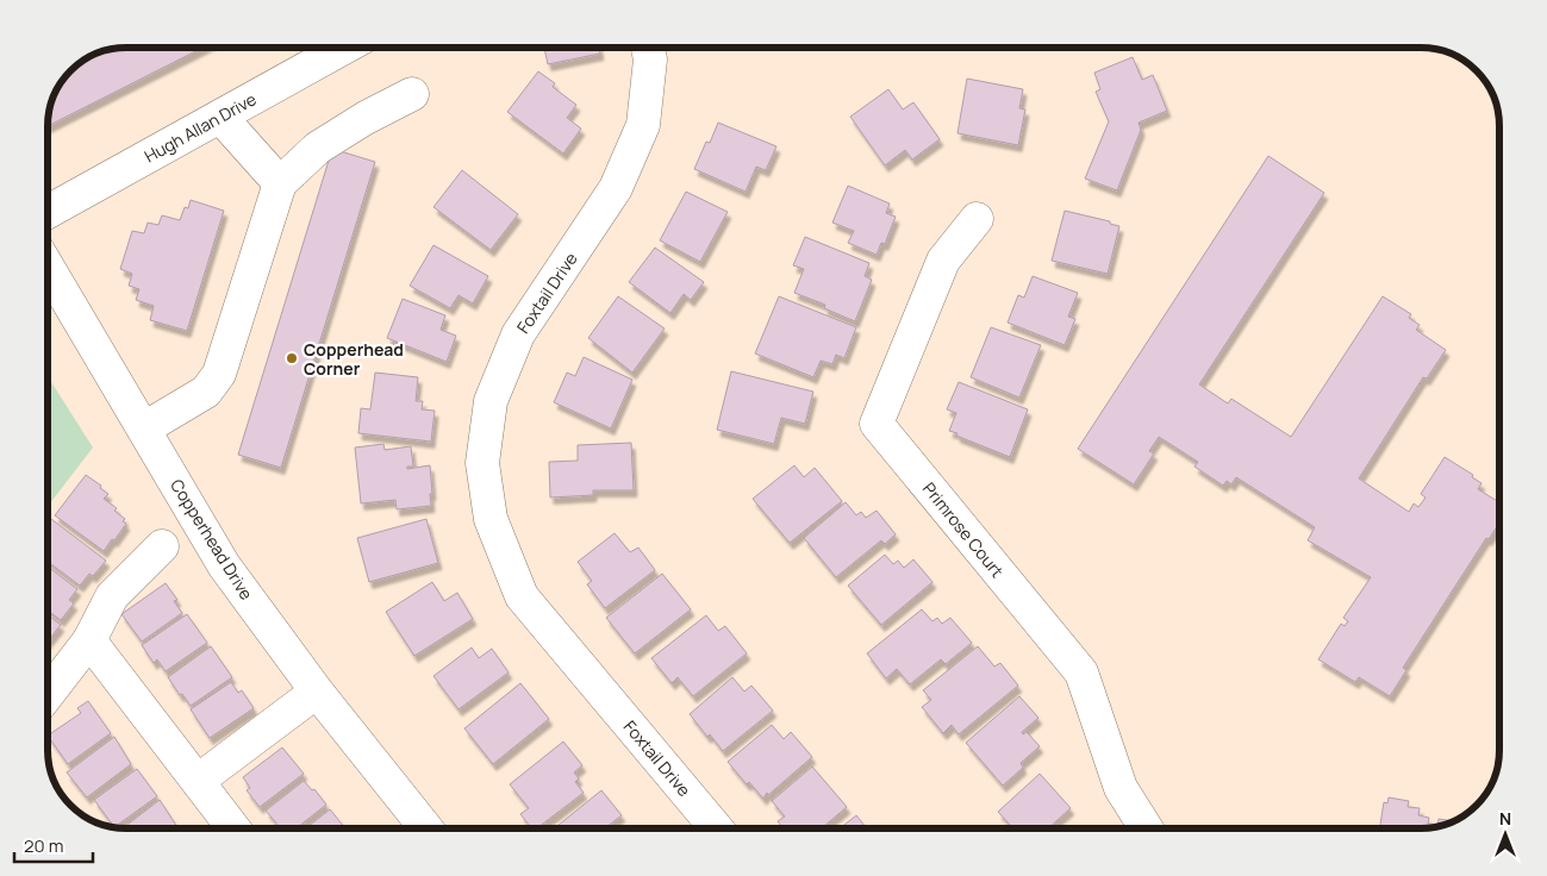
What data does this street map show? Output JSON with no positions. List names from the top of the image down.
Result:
{
  "streets": {
    "street": [
      "Hugh Allan Drive",
      "Foxtail Drive",
      "Primrose Court",
      "Copperhead Drive"
    ]
  },
  "places": ["Copperhead Corner"],
  "scale_bar": "20 m",
  "north": "top"
}
